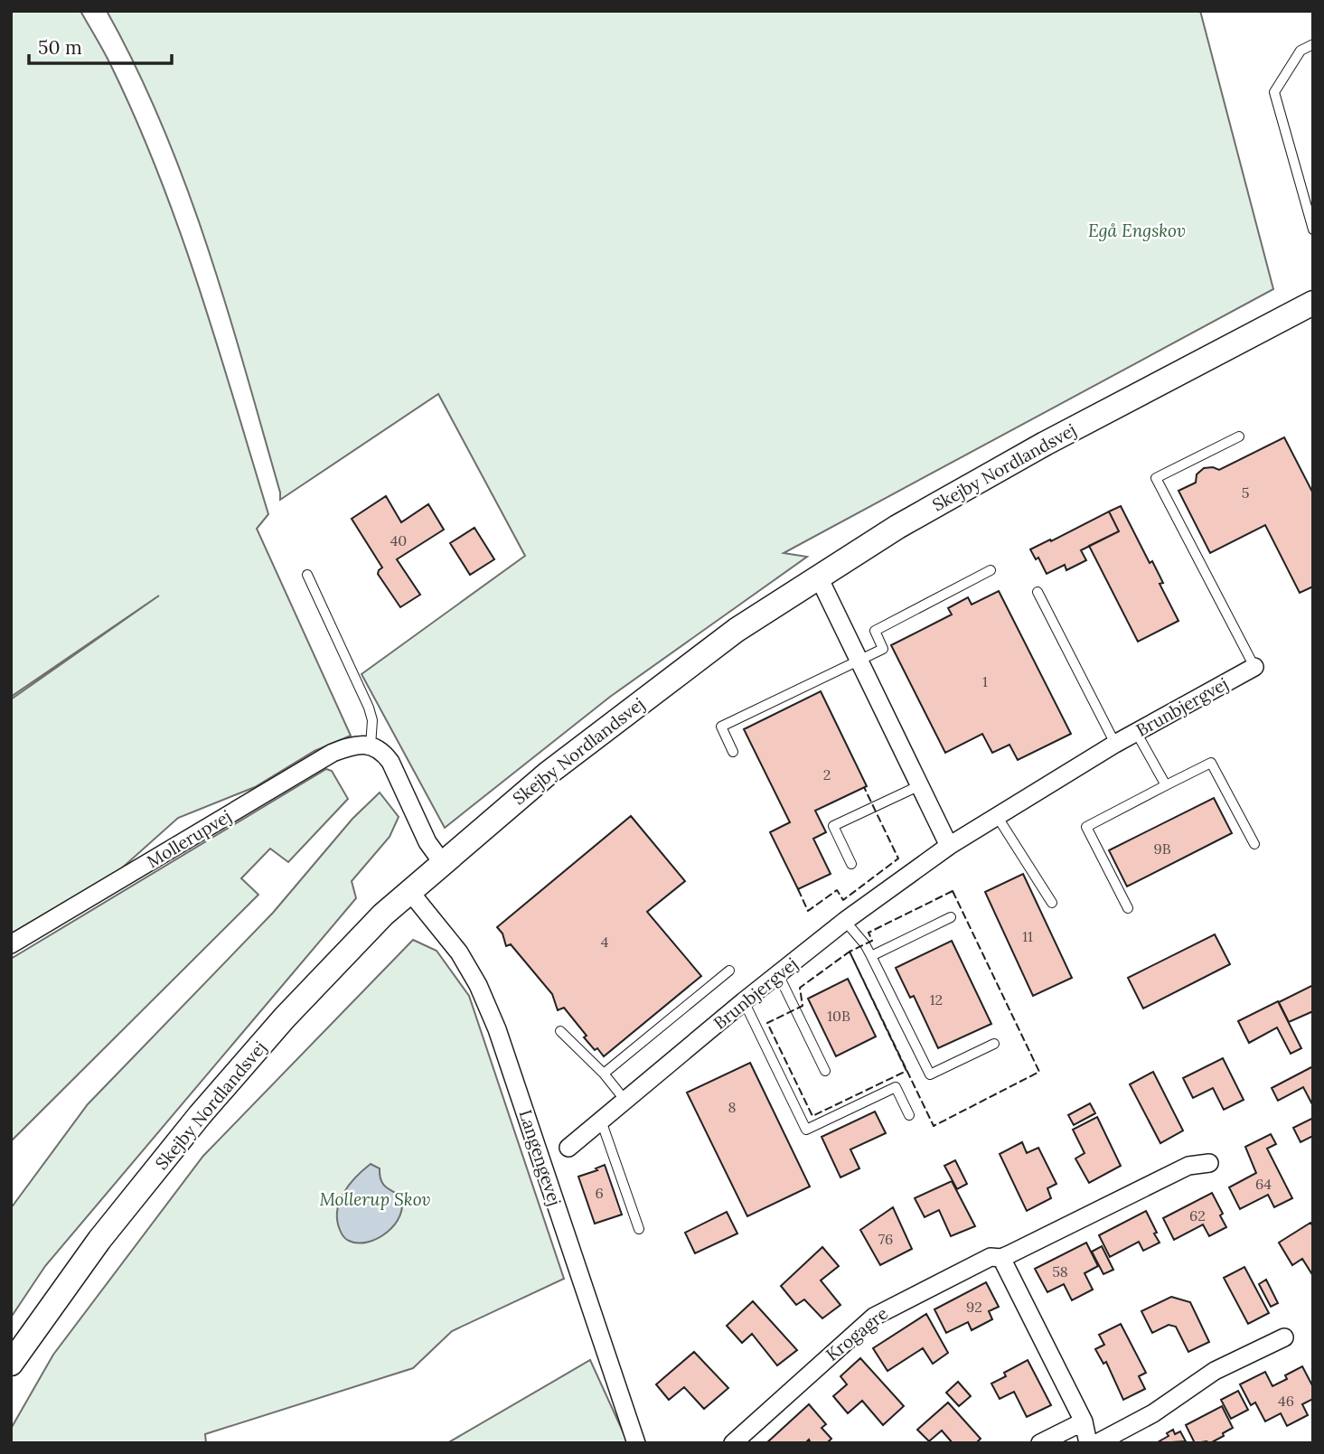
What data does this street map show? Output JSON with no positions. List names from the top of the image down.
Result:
{
  "streets": {
    "street": [
      "Skejby Nordlandsvej",
      "Brunbjergvej",
      "Mollerupvej",
      "Langengevej",
      "Krogagre"
    ]
  },
  "crossings": [
    ["Skejby Nordlandsvej", "Langengevej"]
  ],
  "parks": ["Egå Engskov", "Mollerup Skov"],
  "house_numbers": [
    "5",
    "40",
    "1",
    "2",
    "9B",
    "11",
    "4",
    "12",
    "10B",
    "8",
    "64",
    "6",
    "62",
    "76",
    "58",
    "92",
    "46"
  ],
  "scale_bar": "50 m"
}
